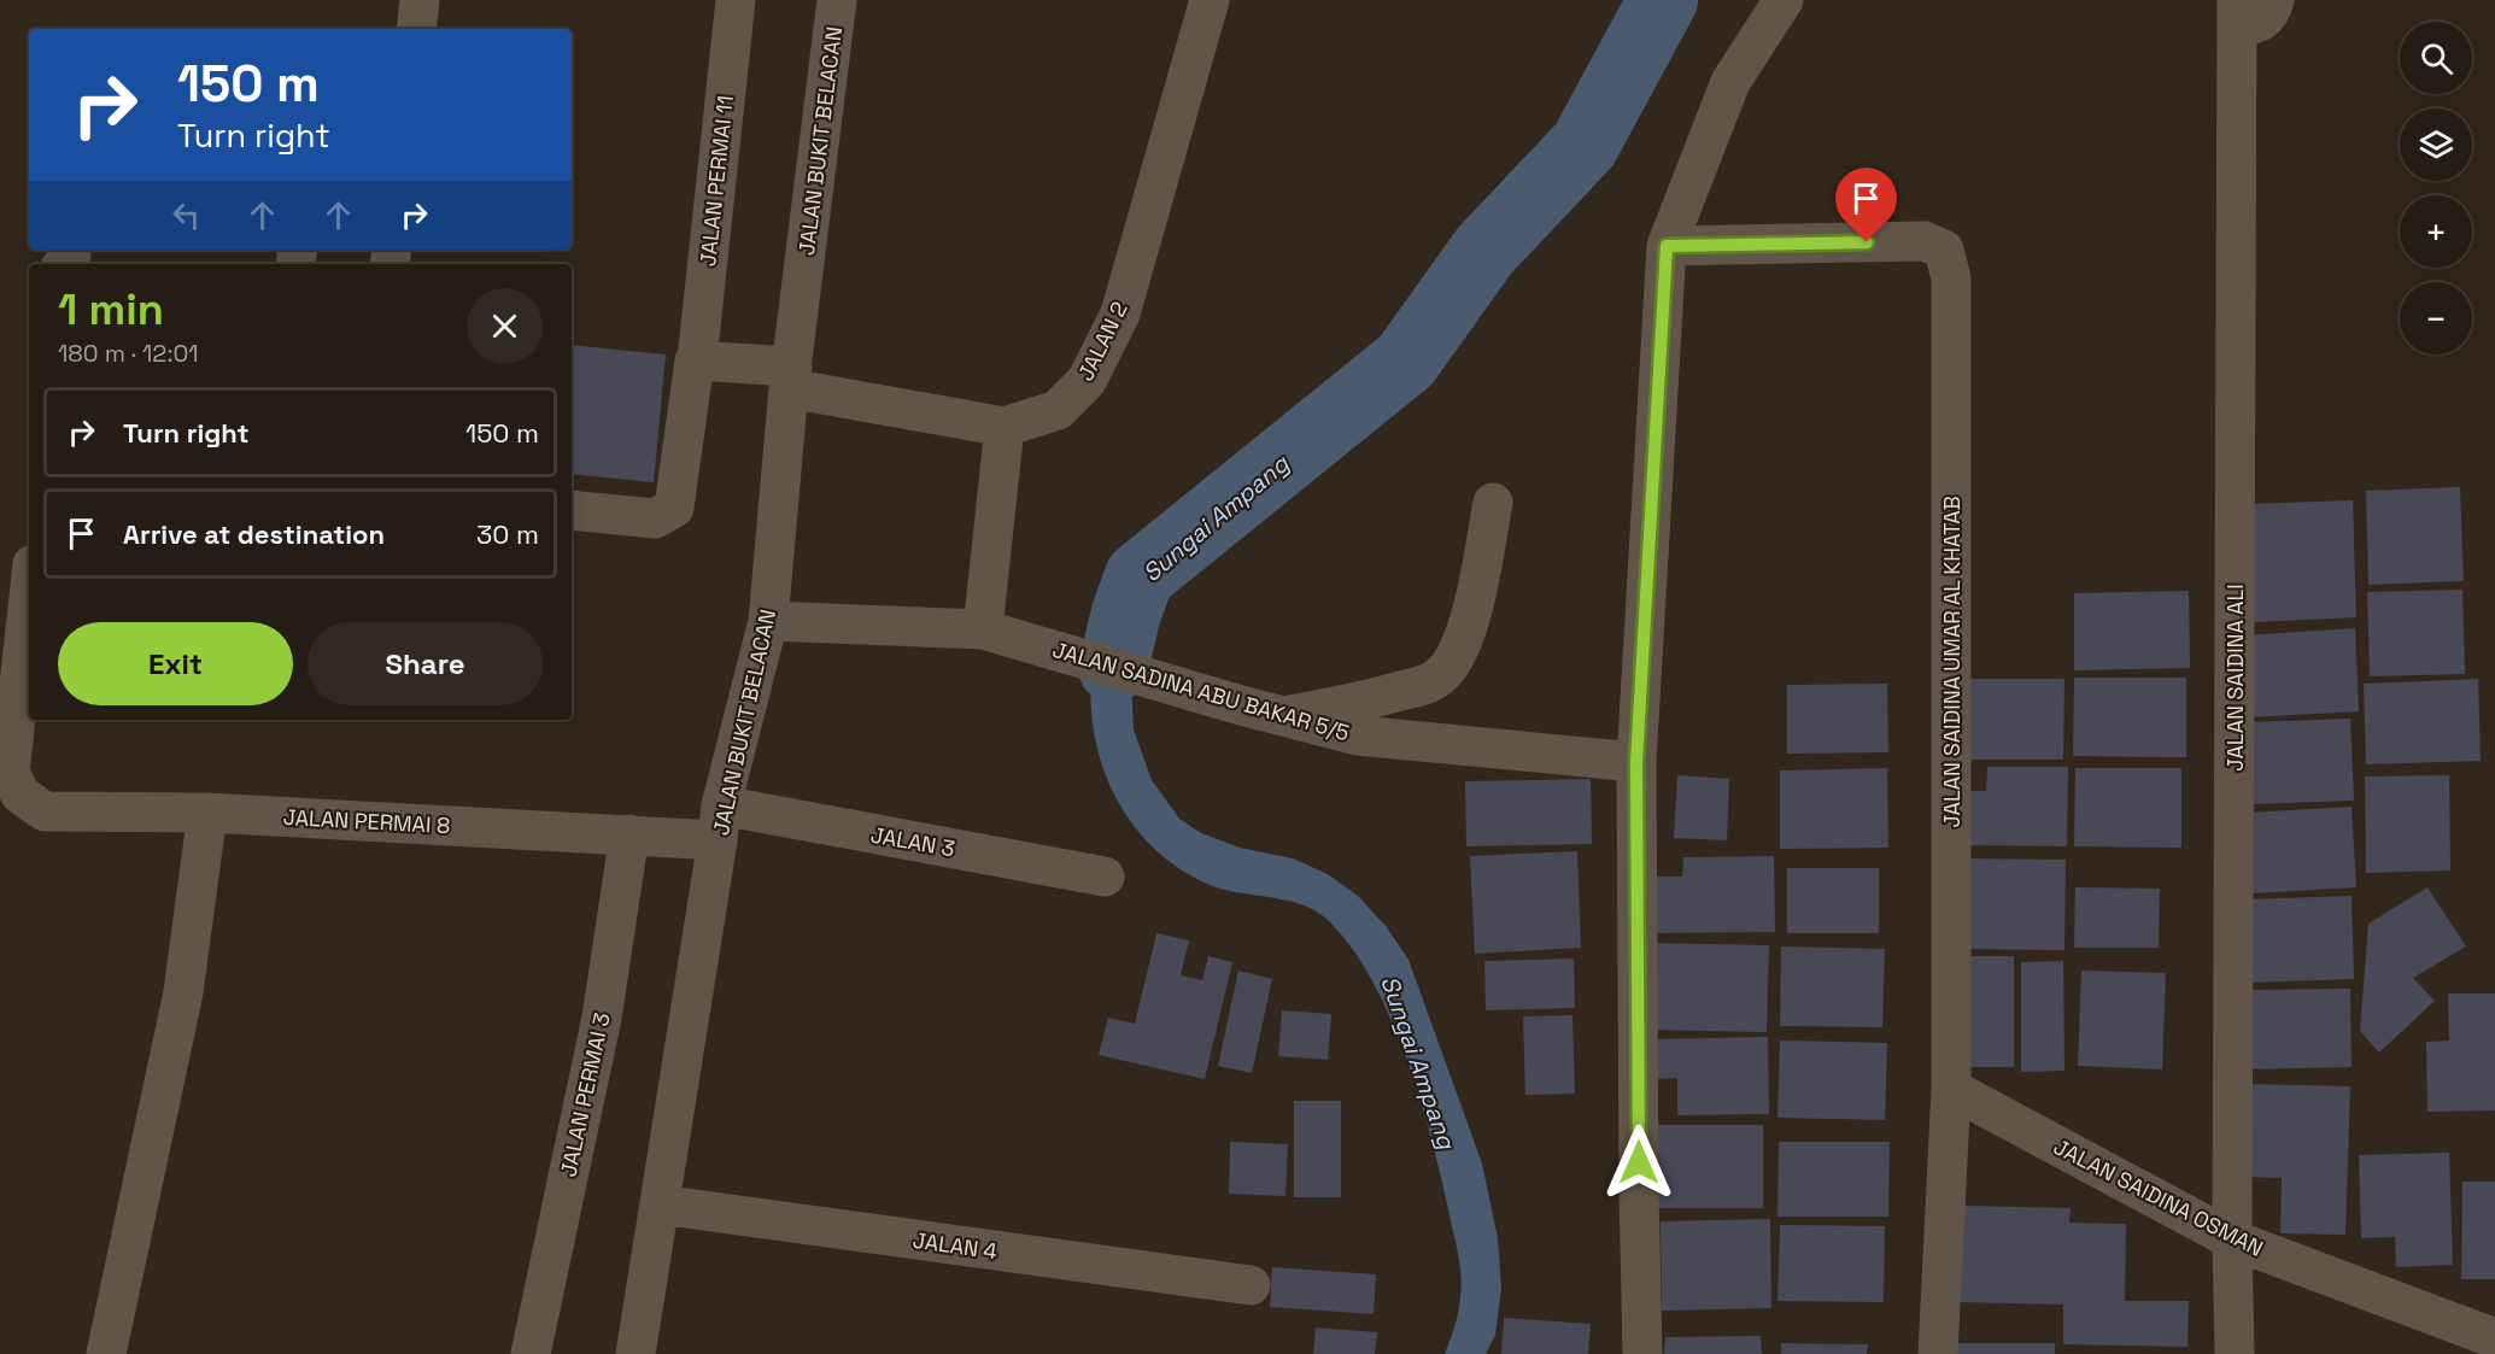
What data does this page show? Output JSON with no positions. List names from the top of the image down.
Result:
{
  "streets": {
    "street": [
      "JALAN BUKIT BELACAN",
      "JALAN PERMAI 11",
      "JALAN 2",
      "JALAN SAIDINA UMAR AL KHATAB",
      "JALAN SAIDINA ALI",
      "JALAN SADINA ABU BAKAR 5/5",
      "JALAN PERMAI 8",
      "JALAN 3",
      "JALAN PERMAI 3",
      "JALAN SAIDINA OSMAN",
      "JALAN 4"
    ]
  },
  "crossings": [
    ["JALAN BUKIT BELACAN", "JALAN 2"],
    ["JALAN BUKIT BELACAN", "JALAN SADINA ABU BAKAR 5/5"],
    ["JALAN BUKIT BELACAN", "JALAN PERMAI 8"],
    ["JALAN BUKIT BELACAN", "JALAN 3"],
    ["JALAN BUKIT BELACAN", "JALAN 4"],
    ["JALAN PERMAI 11", "JALAN 2"],
    ["JALAN SAIDINA UMAR AL KHATAB", "JALAN SAIDINA OSMAN"],
    ["JALAN SAIDINA ALI", "JALAN SAIDINA OSMAN"],
    ["JALAN PERMAI 8", "JALAN 3"],
    ["JALAN PERMAI 8", "JALAN PERMAI 3"]
  ],
  "water": ["Sungai Ampang"],
  "page": {
    "map_buttons": ["+", "−"],
    "turn": ["150 m", "Turn right"],
    "heading": ["1 min", "180 m · 12:01"],
    "list": [
      {
        "name": "Turn right",
        "value": "150 m"
      },
      {
        "name": "Arrive at destination",
        "value": "30 m"
      }
    ],
    "buttons": ["Exit", "Share"]
  }
}
